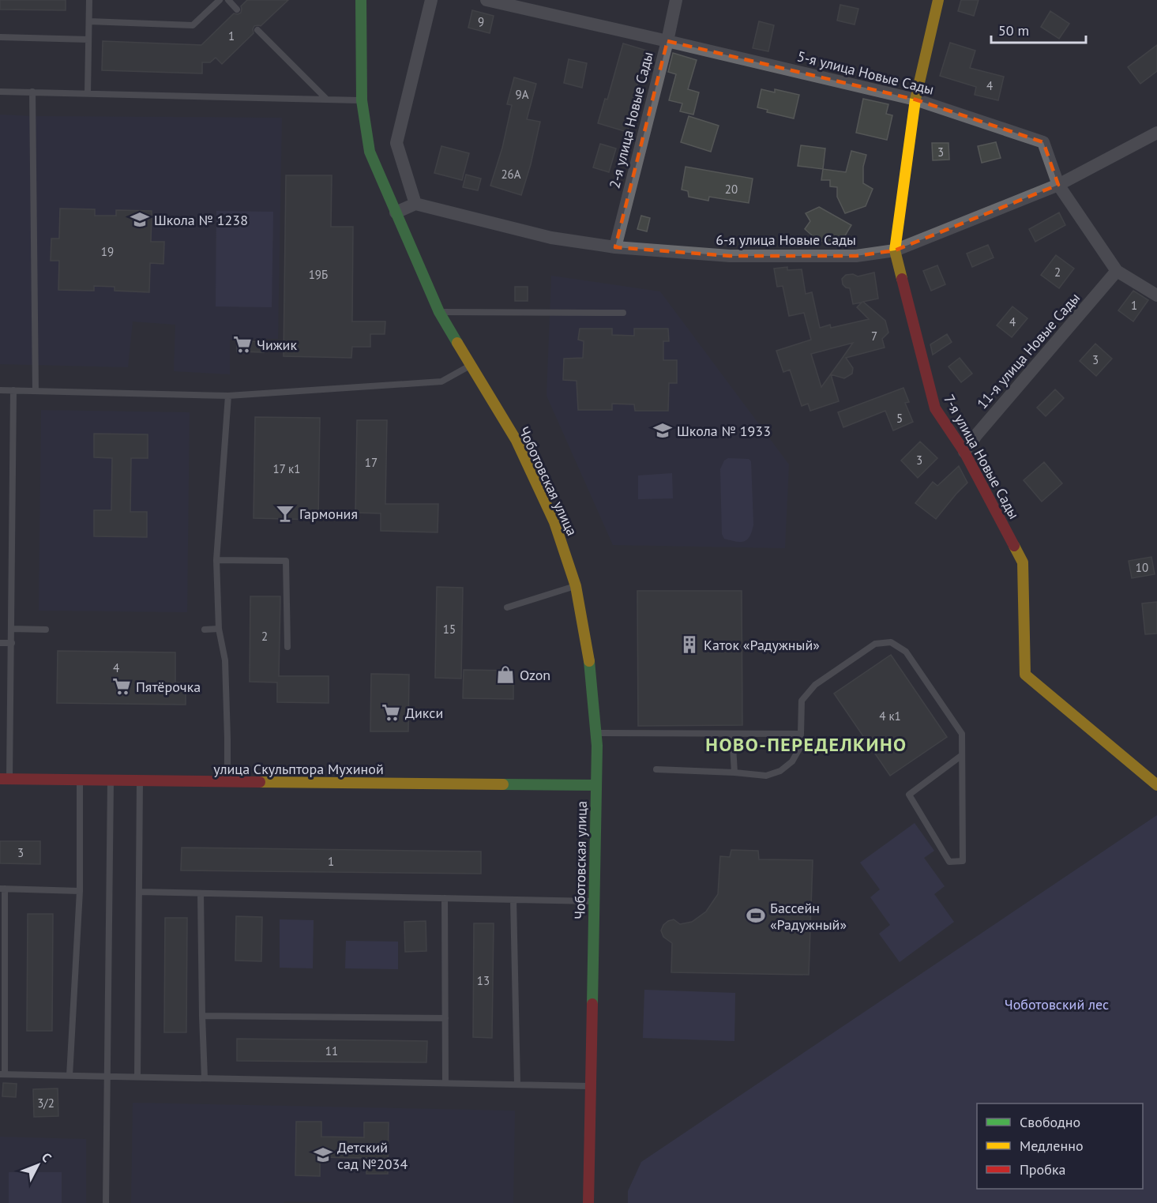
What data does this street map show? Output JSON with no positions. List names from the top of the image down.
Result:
{
  "streets": {
    "street": [
      "5-я улица Новые Сады",
      "2-я улица Новые Сады",
      "6-я улица Новые Сады",
      "11-я улица Новые Сады",
      "7-я улица Новые Сады",
      "Чоботовская улица",
      "улица Скульптора Мухиной"
    ]
  },
  "crossings": [
    ["5-я улица Новые Сады", "2-я улица Новые Сады"],
    ["5-я улица Новые Сады", "6-я улица Новые Сады"],
    ["5-я улица Новые Сады", "11-я улица Новые Сады"],
    ["5-я улица Новые Сады", "7-я улица Новые Сады"],
    ["2-я улица Новые Сады", "6-я улица Новые Сады"],
    ["6-я улица Новые Сады", "7-я улица Новые Сады"],
    ["11-я улица Новые Сады", "7-я улица Новые Сады"],
    ["Чоботовская улица", "улица Скульптора Мухиной"]
  ],
  "districts": ["НОВО-ПЕРЕДЕЛКИНО"],
  "parks": ["Чоботовский лес"],
  "places": {
    "school or university": ["Школа № 1238", "Школа № 1933", "Детский сад №2034"],
    "supermarket": ["Чижик", "Пятёрочка", "Дикси"],
    "bar": ["Гармония"],
    "building": ["Каток «Радужный»"],
    "shop": ["Ozon"],
    "sports": ["Бассейн «Радужный»"]
  },
  "house_numbers": [
    "9",
    "1",
    "4",
    "9А",
    "3",
    "26А",
    "20",
    "19",
    "2",
    "19Б",
    "1",
    "4",
    "7",
    "3",
    "5",
    "3",
    "17",
    "17 к1",
    "10",
    "15",
    "2",
    "4",
    "4 к1",
    "3",
    "1",
    "13",
    "11",
    "3/2"
  ],
  "legend": ["Свободно", "Медленно", "Пробка"],
  "scale_bar": "50 m",
  "north": "top right"
}
